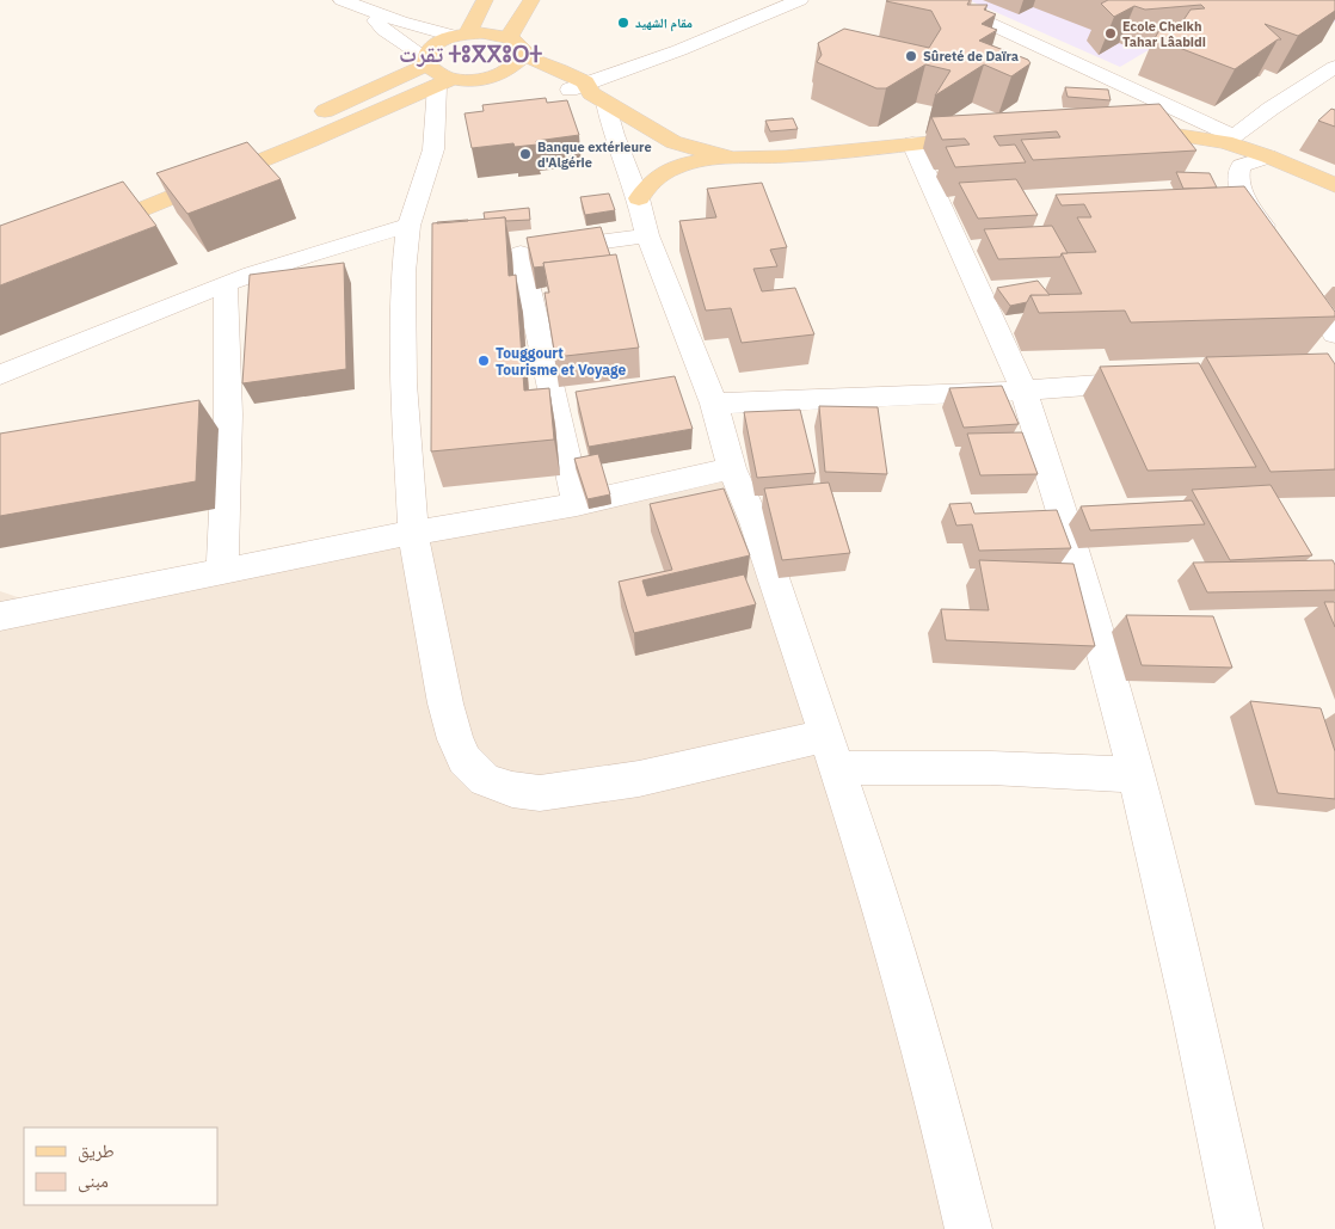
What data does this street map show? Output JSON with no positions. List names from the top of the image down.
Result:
{
  "districts": ["تقرت ⵜⵓⴳⴳⵓⵔⵜ"],
  "places": [
    "مقام الشهيد",
    "Ecole Cheikh Tahar Lâabidi",
    "Sûreté de Daïra",
    "Banque extérieure d'Algérie",
    "Touggourt Tourisme et Voyage"
  ],
  "legend": ["طريق", "مبنى"]
}
